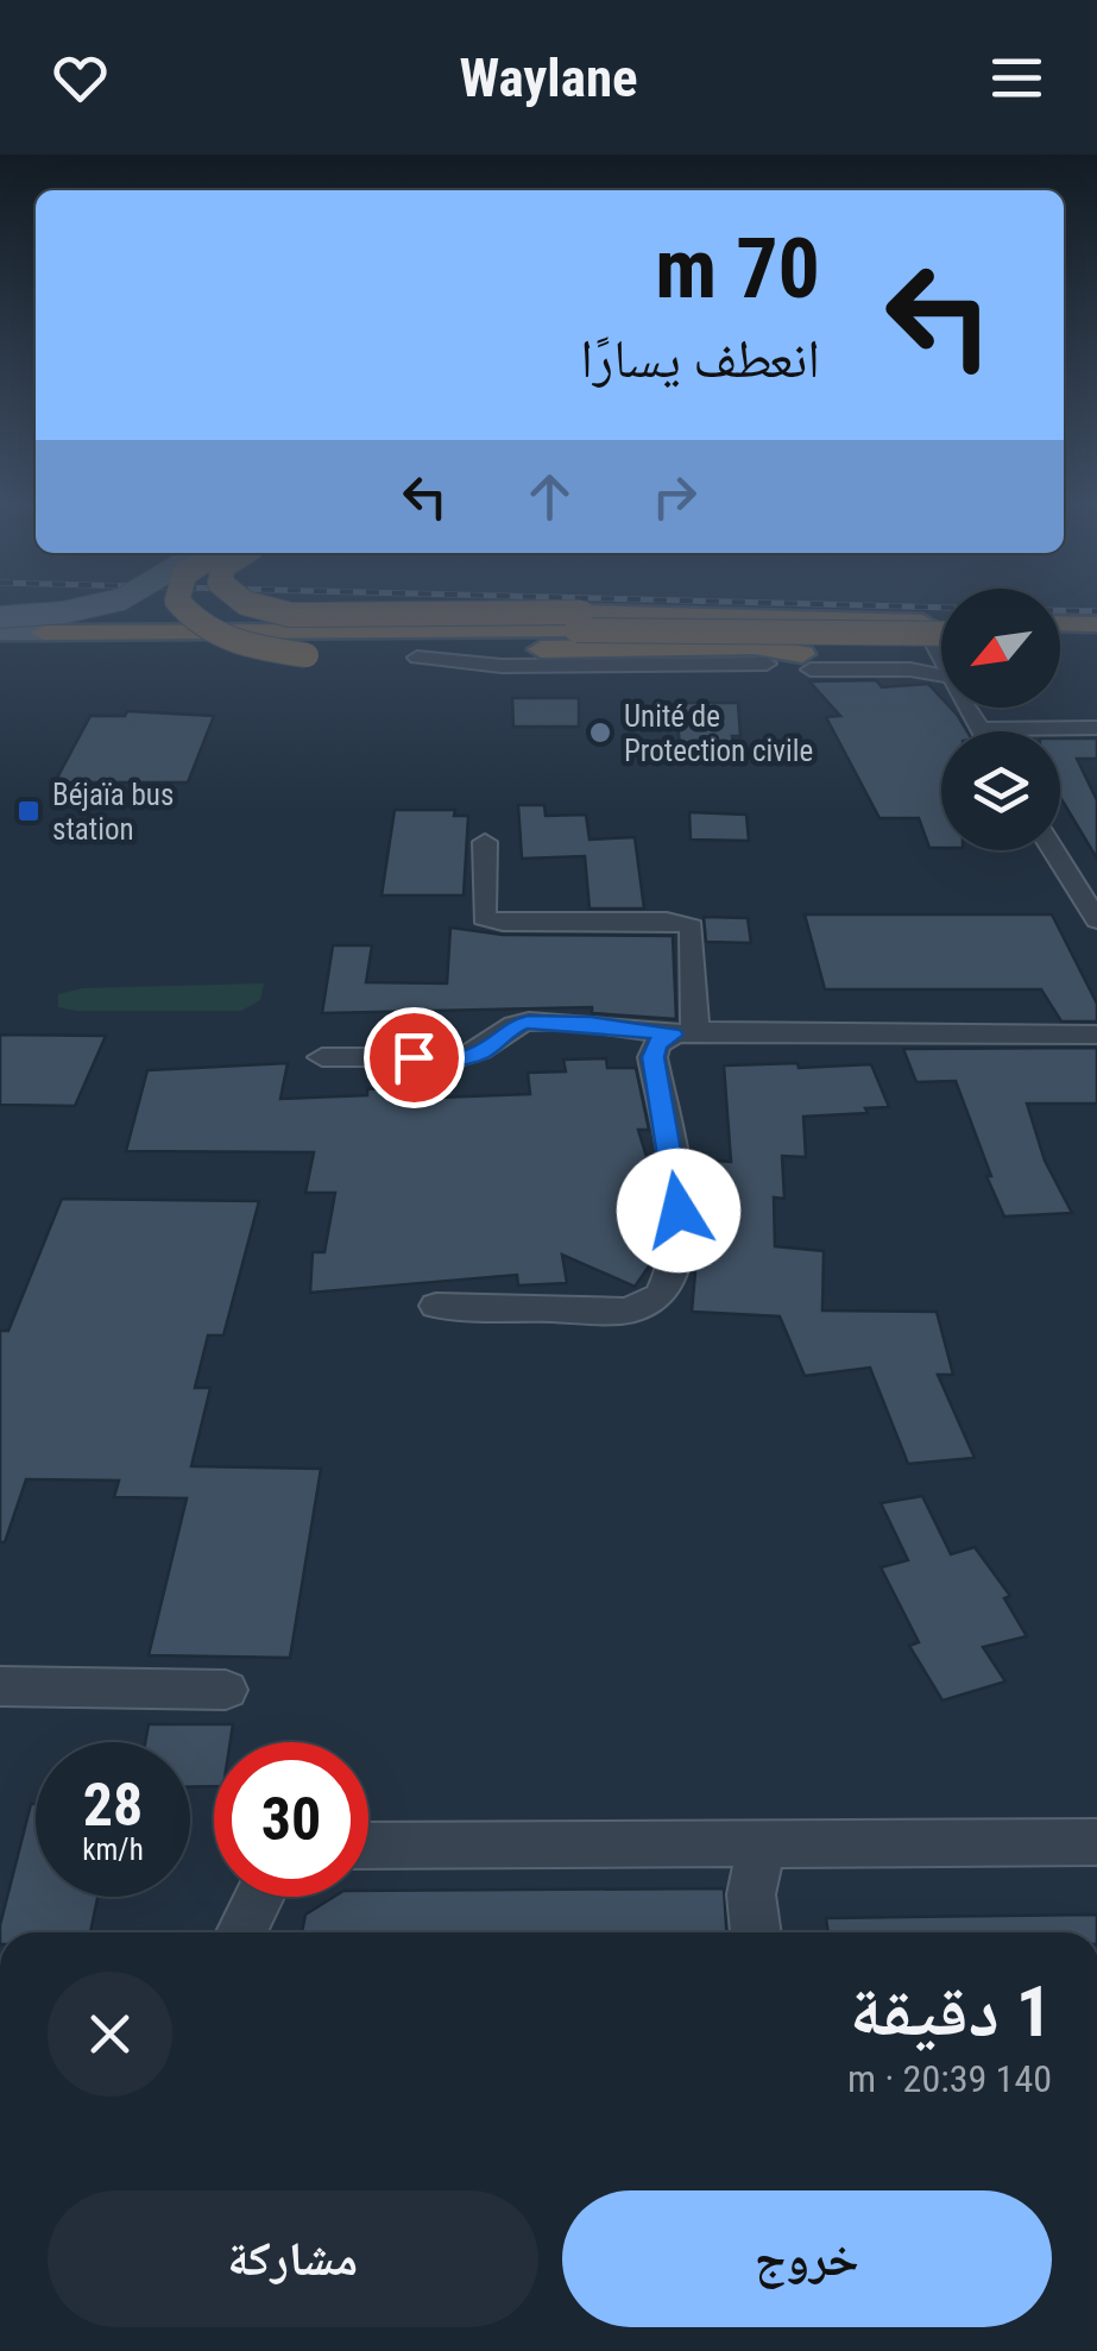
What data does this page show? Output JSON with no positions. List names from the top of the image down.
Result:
{
  "places": {
    "other": ["Unité de Protection civile"],
    "transit": ["Béjaïa bus station"]
  },
  "north": "bottom left",
  "page": {
    "header": "Waylane",
    "turn": ["70 m", "انعطف يسارًا"],
    "speed": "28 km/h",
    "limit": "30",
    "heading": ["1 دقيقة", "140 m · 20:39"],
    "buttons": ["خروج", "مشاركة"]
  }
}
